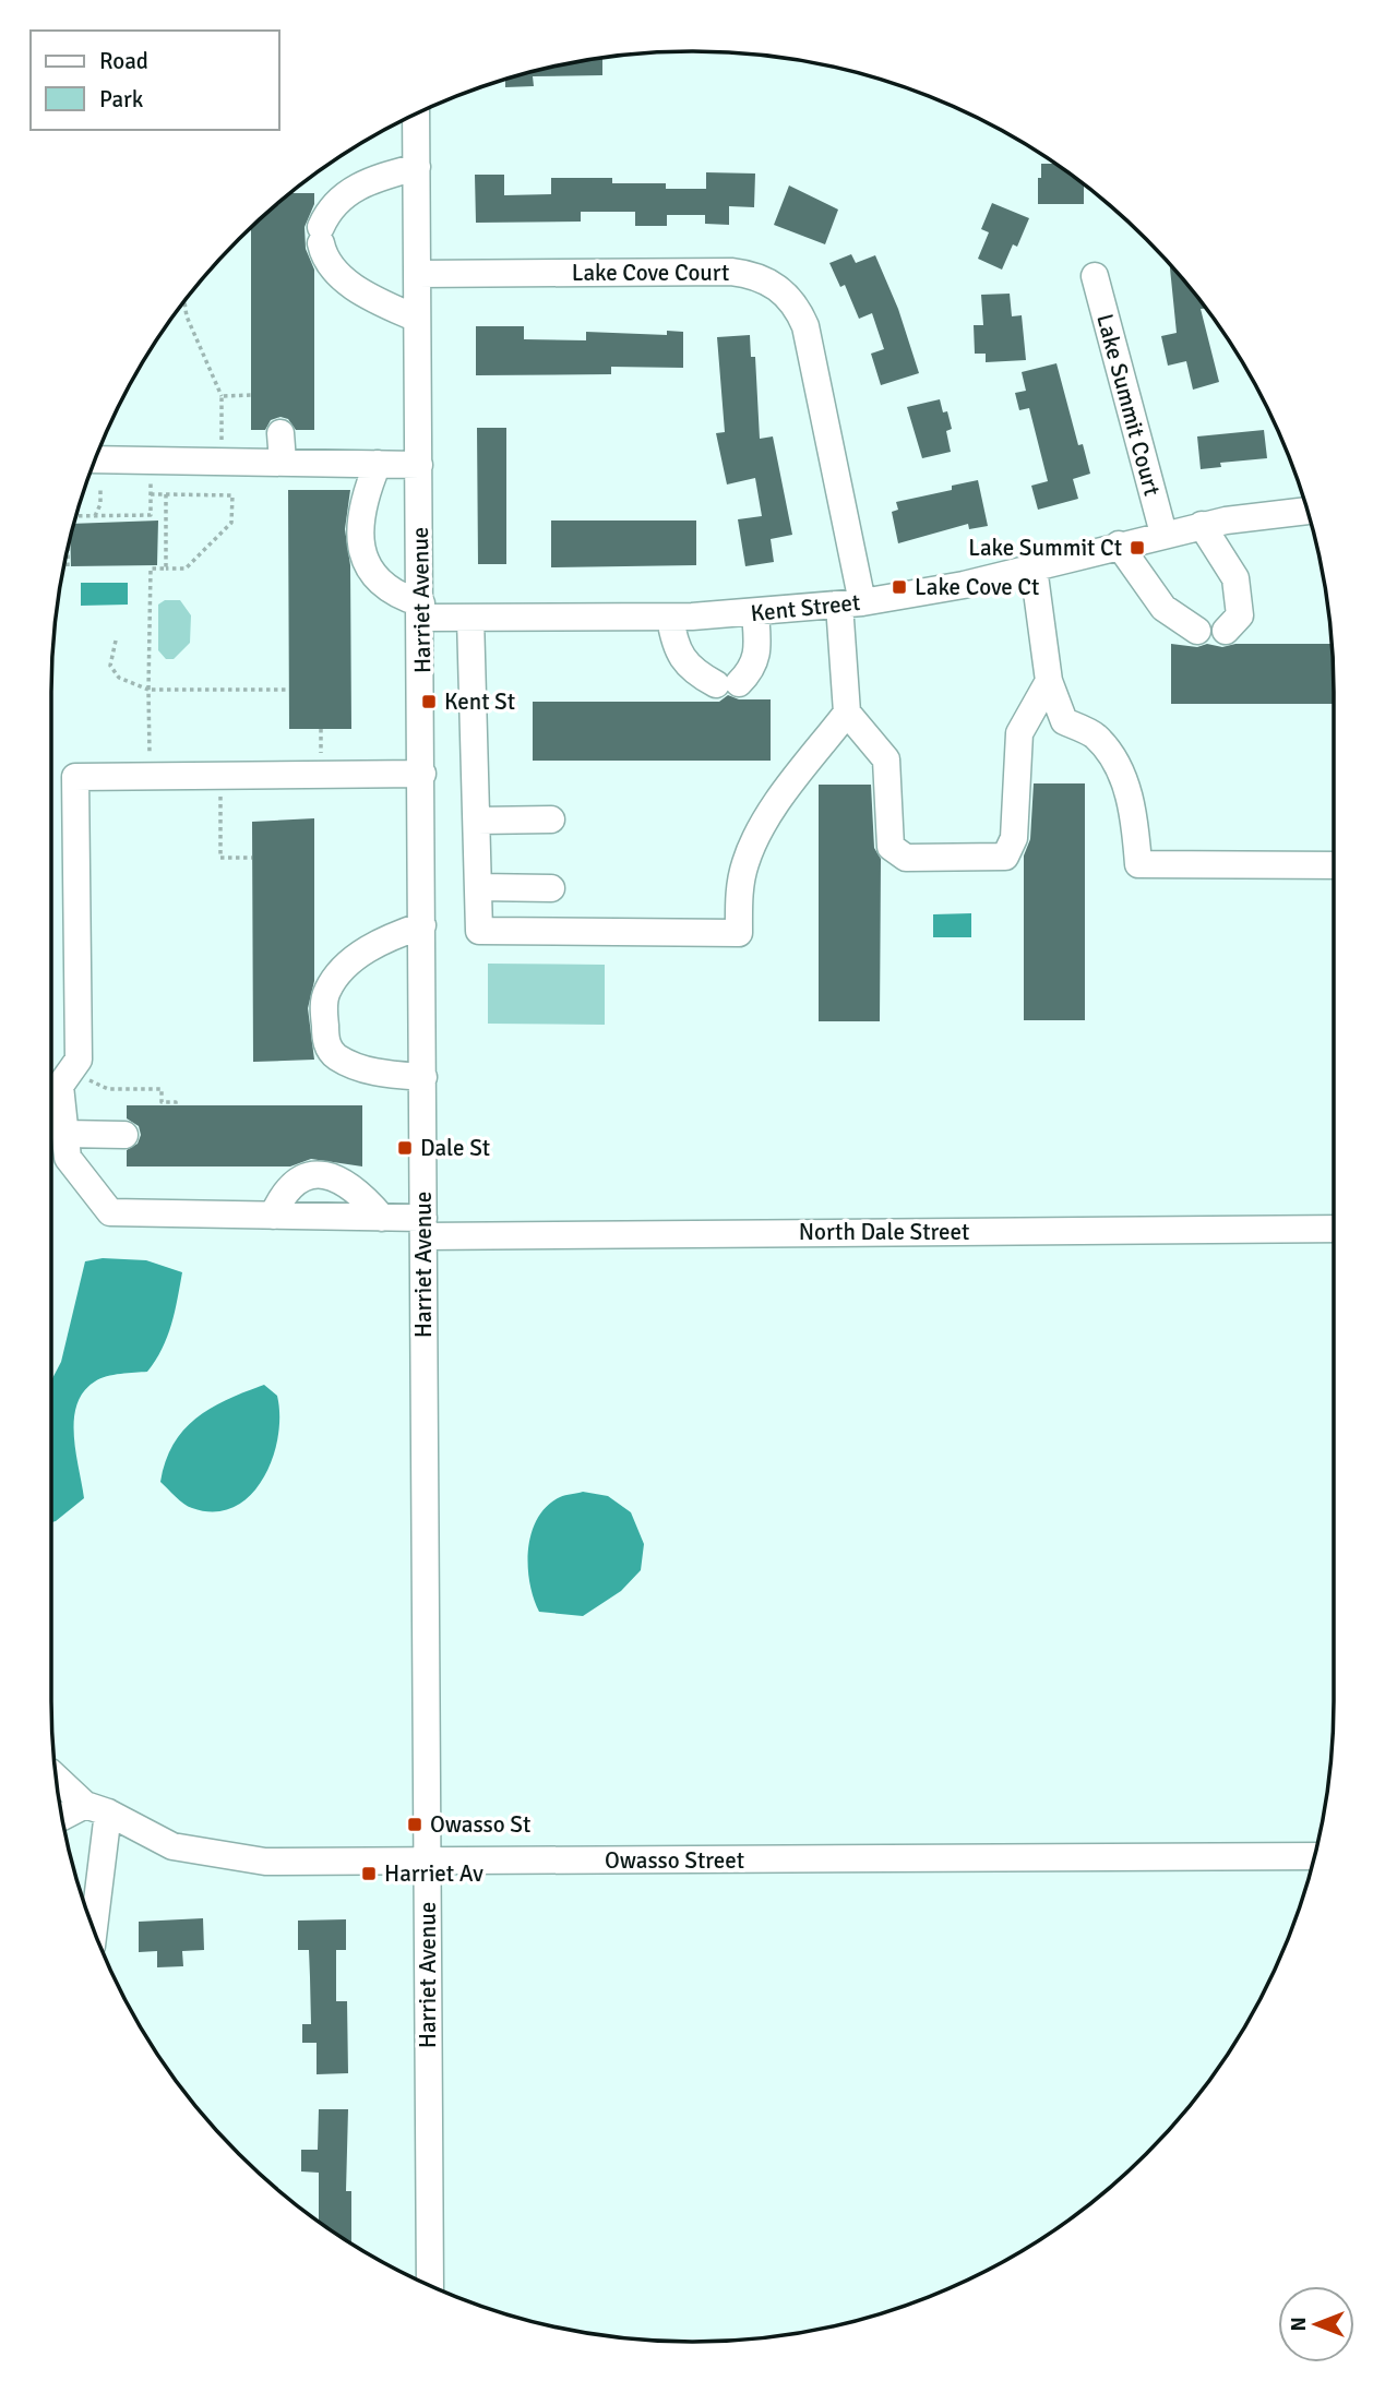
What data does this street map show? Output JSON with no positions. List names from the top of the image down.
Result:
{
  "streets": {
    "street": [
      "Lake Cove Court",
      "Lake Summit Court",
      "Harriet Avenue",
      "Kent Street",
      "North Dale Street",
      "Owasso Street"
    ]
  },
  "crossings": [
    ["Lake Cove Court", "Harriet Avenue"],
    ["Lake Cove Court", "Kent Street"],
    ["Lake Summit Court", "Kent Street"],
    ["Harriet Avenue", "Kent Street"],
    ["Harriet Avenue", "North Dale Street"],
    ["Harriet Avenue", "Owasso Street"]
  ],
  "places": {
    "transit": [
      "Lake Summit Ct",
      "Lake Cove Ct",
      "Kent St",
      "Dale St",
      "Owasso St",
      "Harriet Av"
    ]
  },
  "legend": ["Road", "Park"],
  "north": "left"
}
